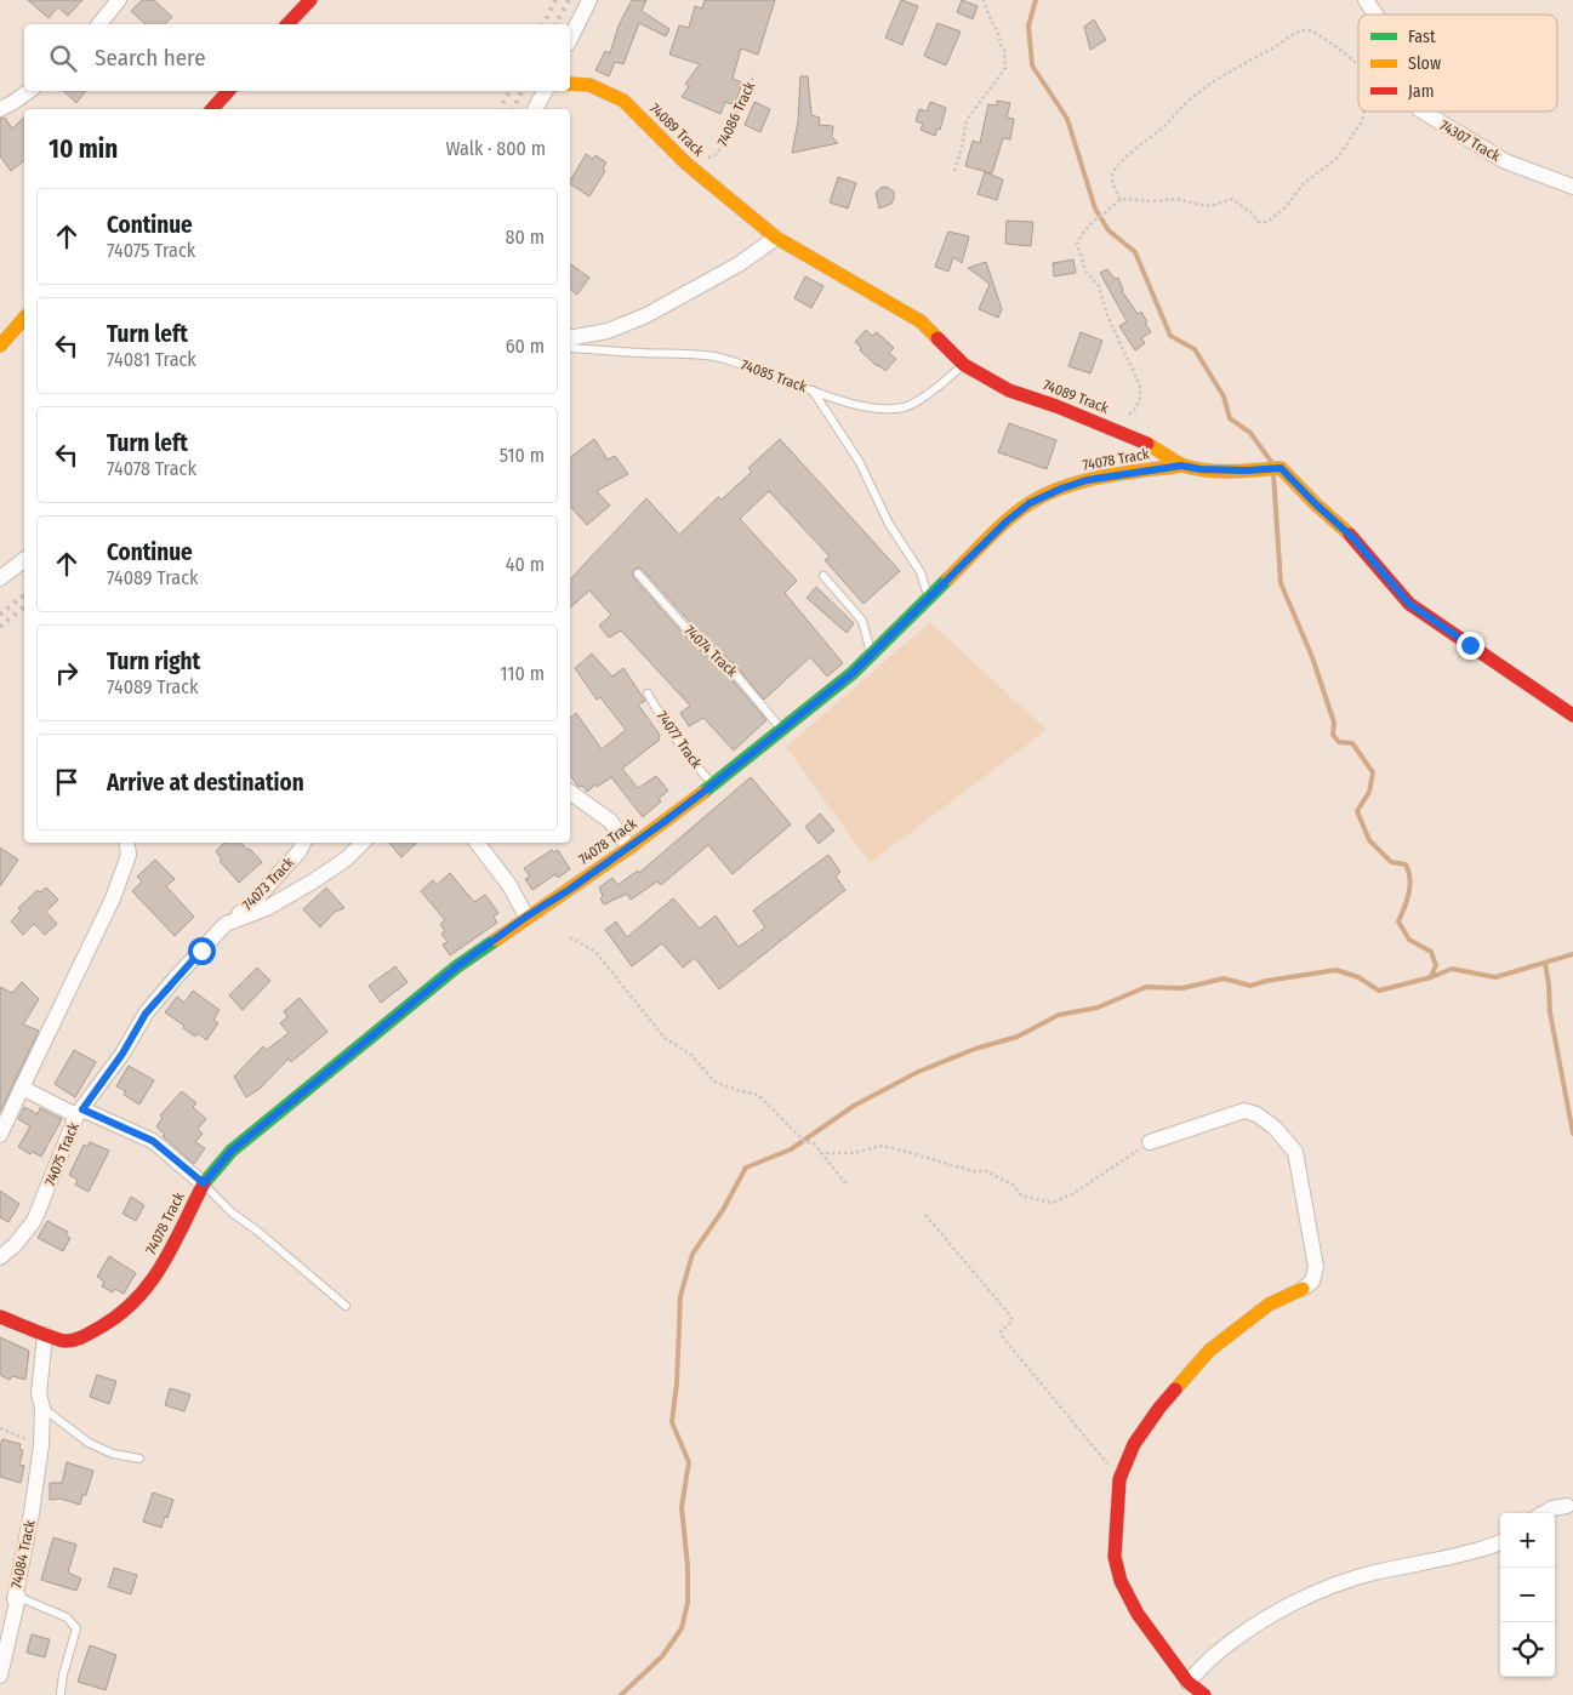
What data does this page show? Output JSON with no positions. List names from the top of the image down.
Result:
{
  "streets": {
    "street": [
      "74089 Track",
      "74307 Track",
      "74078 Track",
      "74073 Track",
      "74075 Track",
      "74084 Track"
    ],
    "lane": ["74085 Track", "74074 Track", "74077 Track"],
    "path": ["74086 Track"]
  },
  "crossings": [
    ["74086 Track", "74089 Track"],
    ["74089 Track", "74085 Track"],
    ["74089 Track", "74078 Track"],
    ["74078 Track", "74074 Track"],
    ["74078 Track", "74077 Track"],
    ["74078 Track", "74084 Track"],
    ["74073 Track", "74075 Track"]
  ],
  "legend": ["Fast", "Slow", "Jam"],
  "page": {
    "search": "Search here",
    "heading": ["10 min", "Walk · 800 m"],
    "list": [
      ["Continue", "74075 Track", "80 m"],
      ["Turn left", "74081 Track", "60 m"],
      ["Turn left", "74078 Track", "510 m"],
      ["Continue", "74089 Track", "40 m"],
      ["Turn right", "74089 Track", "110 m"],
      "Arrive at destination"
    ],
    "map_buttons": ["+", "−"]
  }
}
